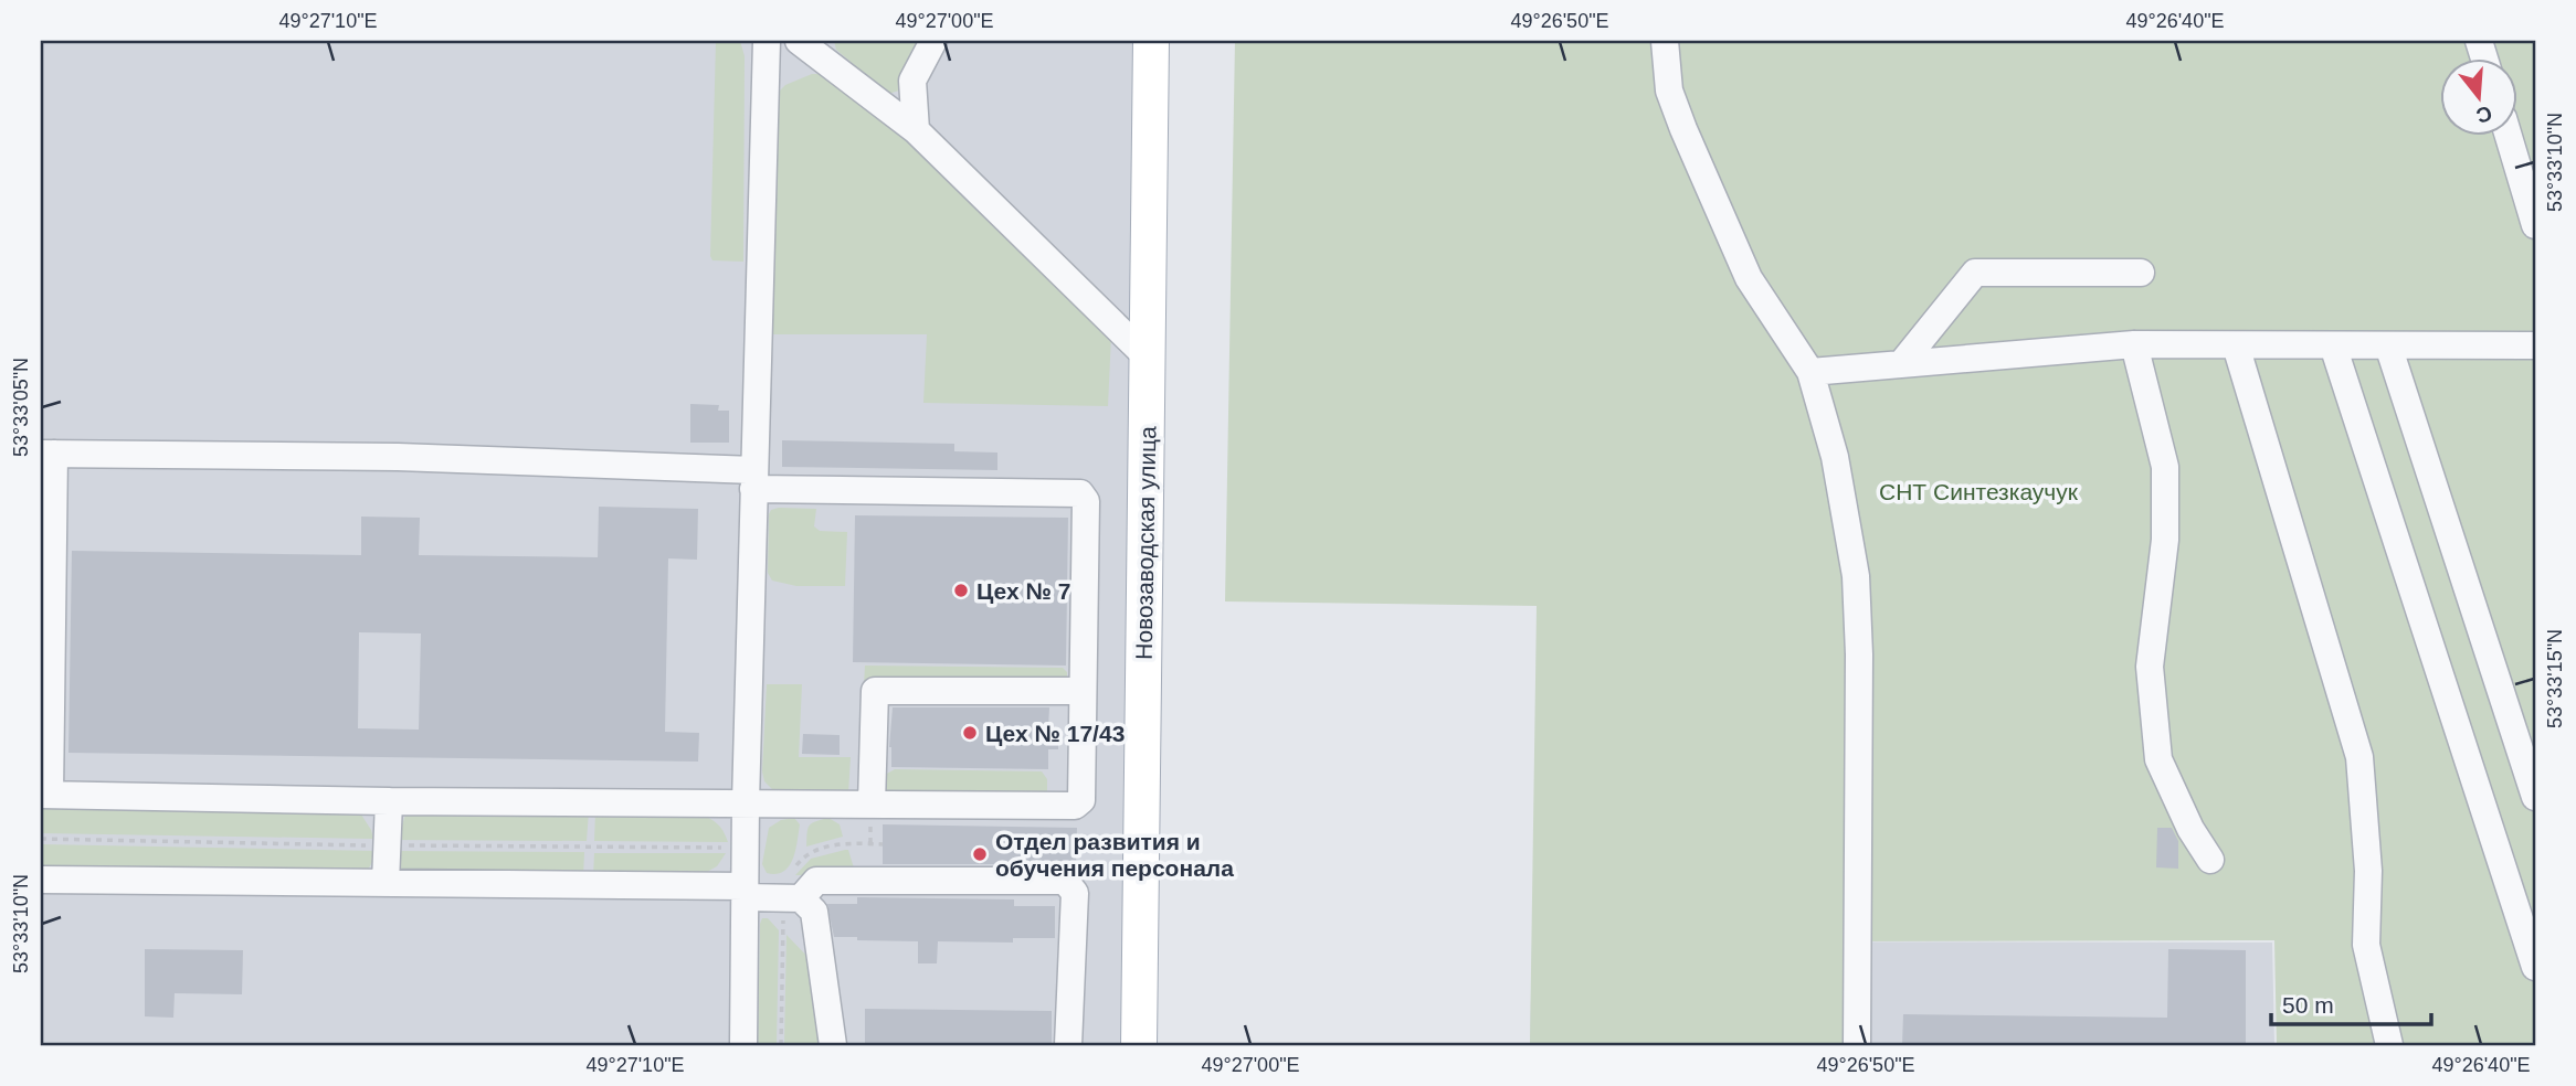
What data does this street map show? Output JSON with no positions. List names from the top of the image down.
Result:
{
  "streets": {
    "main road": ["Новозаводская улица"]
  },
  "parks": ["СНТ Синтезкаучук"],
  "places": ["Цех № 7", "Цех № 17/43", "Отдел развития и обучения персонала"],
  "scale_bar": "50 m",
  "north": "bottom",
  "coordinates": [
    "49°27'10\"E",
    "49°27'00\"E",
    "49°26'50\"E",
    "49°26'40\"E",
    "53°33'10\"N",
    "53°33'05\"N",
    "53°33'15\"N"
  ]
}
